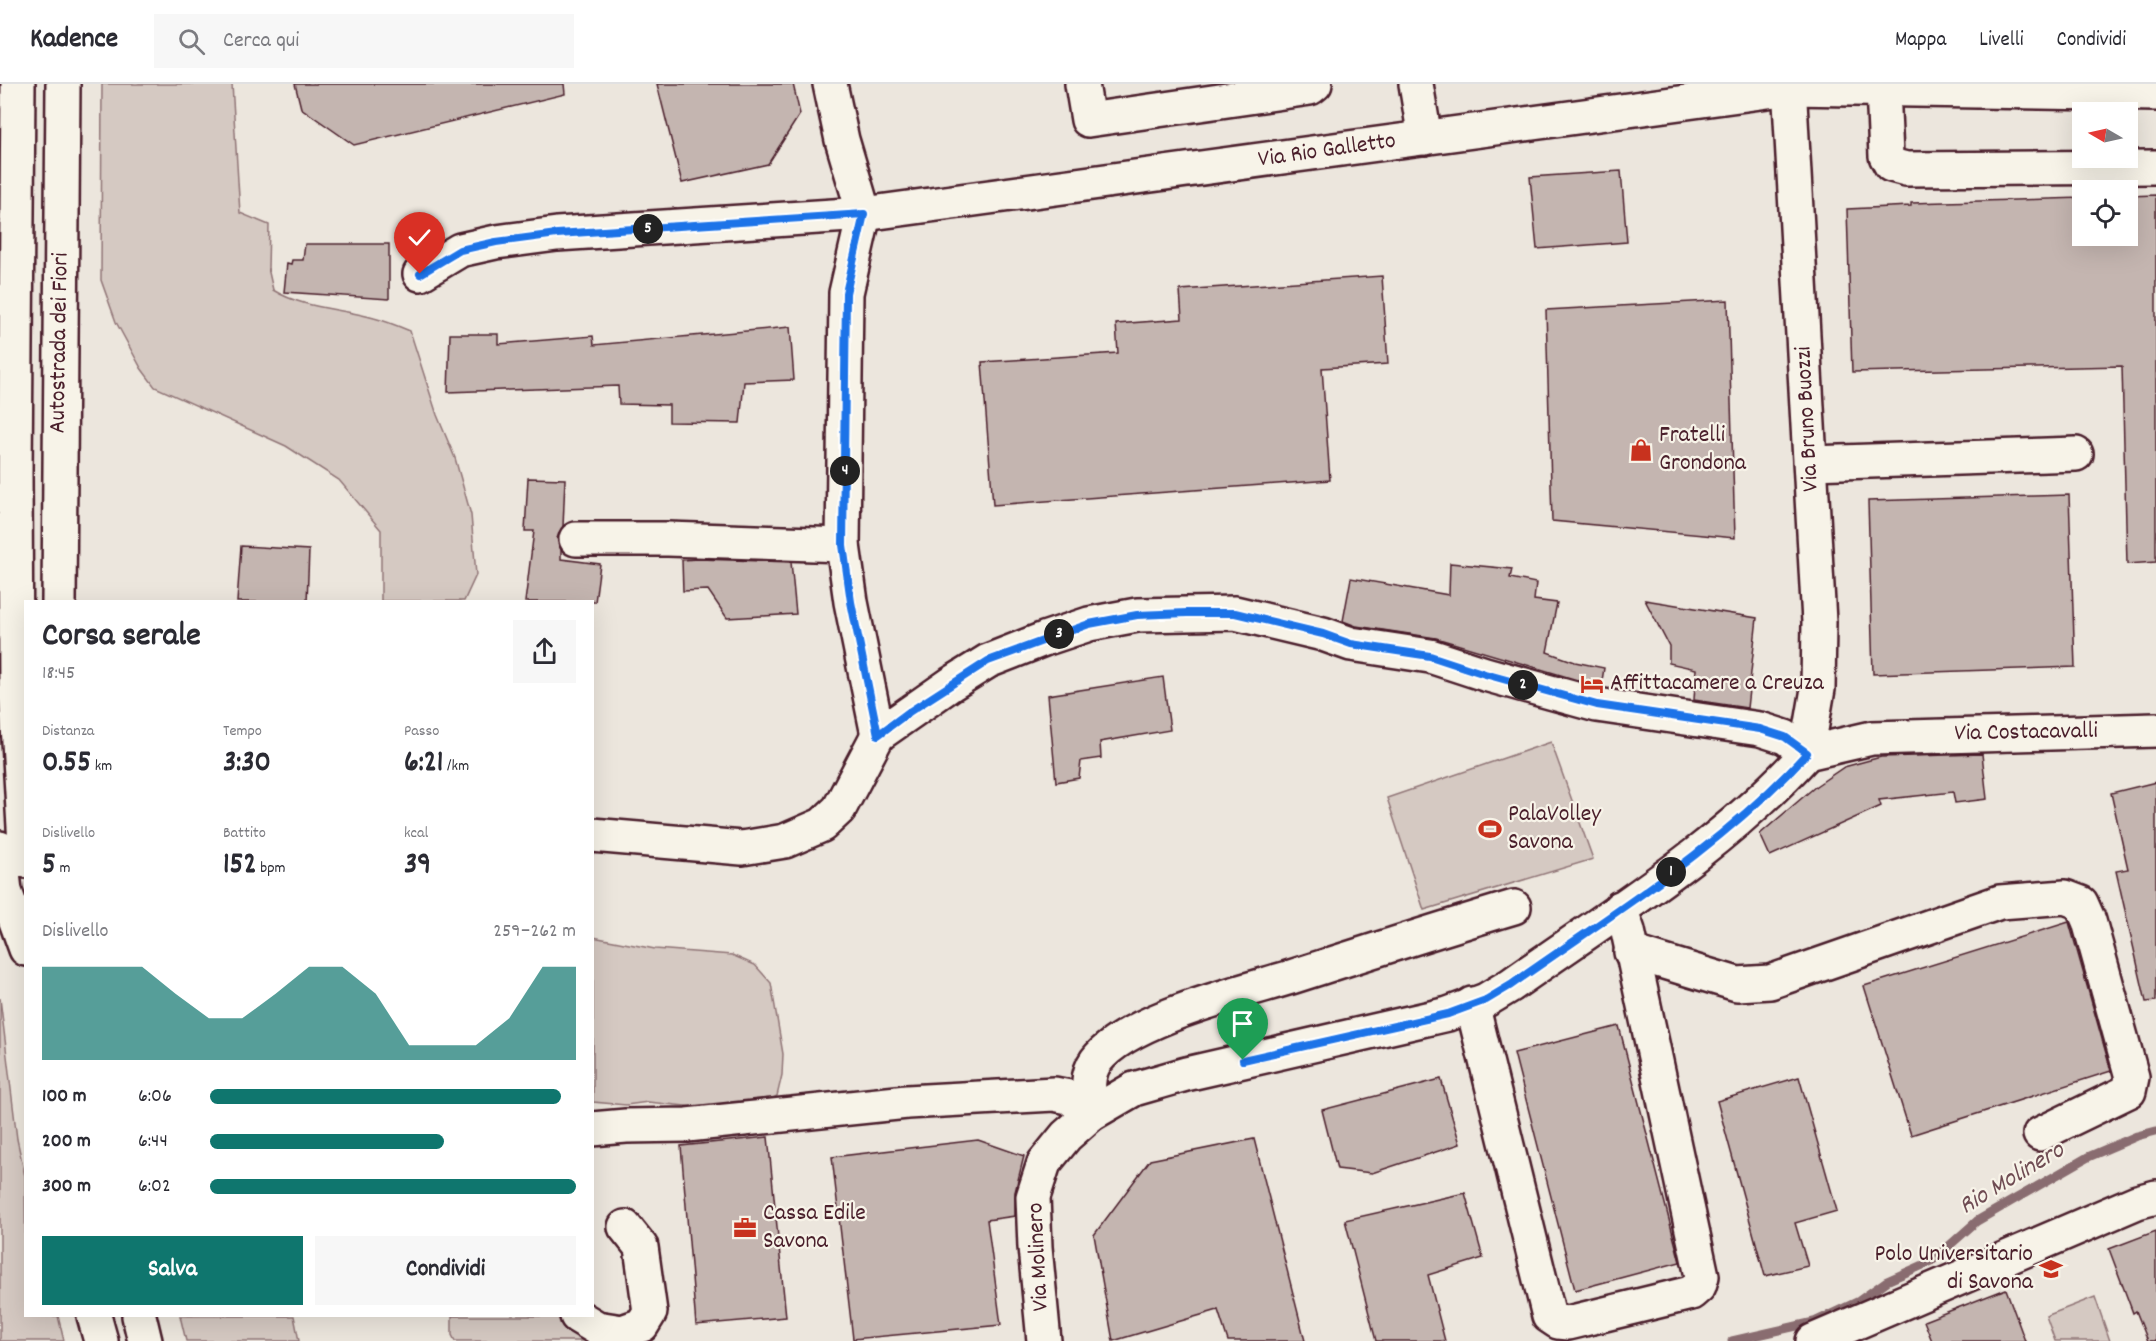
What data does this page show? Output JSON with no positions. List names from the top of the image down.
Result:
{
  "streets": {
    "main road": [
      "Via Rio Galletto",
      "Autostrada dei Fiori",
      "Via Bruno Buozzi",
      "Via Costacavalli",
      "Via Molinero"
    ]
  },
  "crossings": [
    ["Via Rio Galletto", "Via Bruno Buozzi"],
    ["Via Bruno Buozzi", "Via Costacavalli"],
    ["Via Bruno Buozzi", "Via Molinero"],
    ["Via Costacavalli", "Via Molinero"]
  ],
  "water": ["Rio Molinero"],
  "places": {
    "shop": ["Fratelli Grondona"],
    "hotel": ["Affittacamere a Creuza"],
    "sports": ["PalaVolley Savona"],
    "office": ["Cassa Edile Savona"],
    "school or university": ["Polo Universitario di Savona"]
  },
  "north": "left",
  "page": {
    "header": "Kadence",
    "search": "Cerca qui",
    "nav": ["Mappa", "Livelli", "Condividi"],
    "pins": [
      "5",
      "4",
      "3",
      "2",
      "1"
    ],
    "heading": ["Corsa serale", "18:45"],
    "stats": [
      ["Distanza", "0.55 km"],
      ["Tempo", "3:30"],
      ["Passo", "6:21 /km"],
      ["Dislivello", "5 m"],
      ["Battito", "152 bpm"],
      ["kcal", "39"]
    ],
    "chart": ["Dislivello", "259–262 m"],
    "list": [
      {
        "name": "100 m",
        "note": "6:06"
      },
      {
        "name": "200 m",
        "note": "6:44"
      },
      {
        "name": "300 m",
        "note": "6:02"
      }
    ],
    "buttons": ["Salva", "Condividi"]
  }
}
